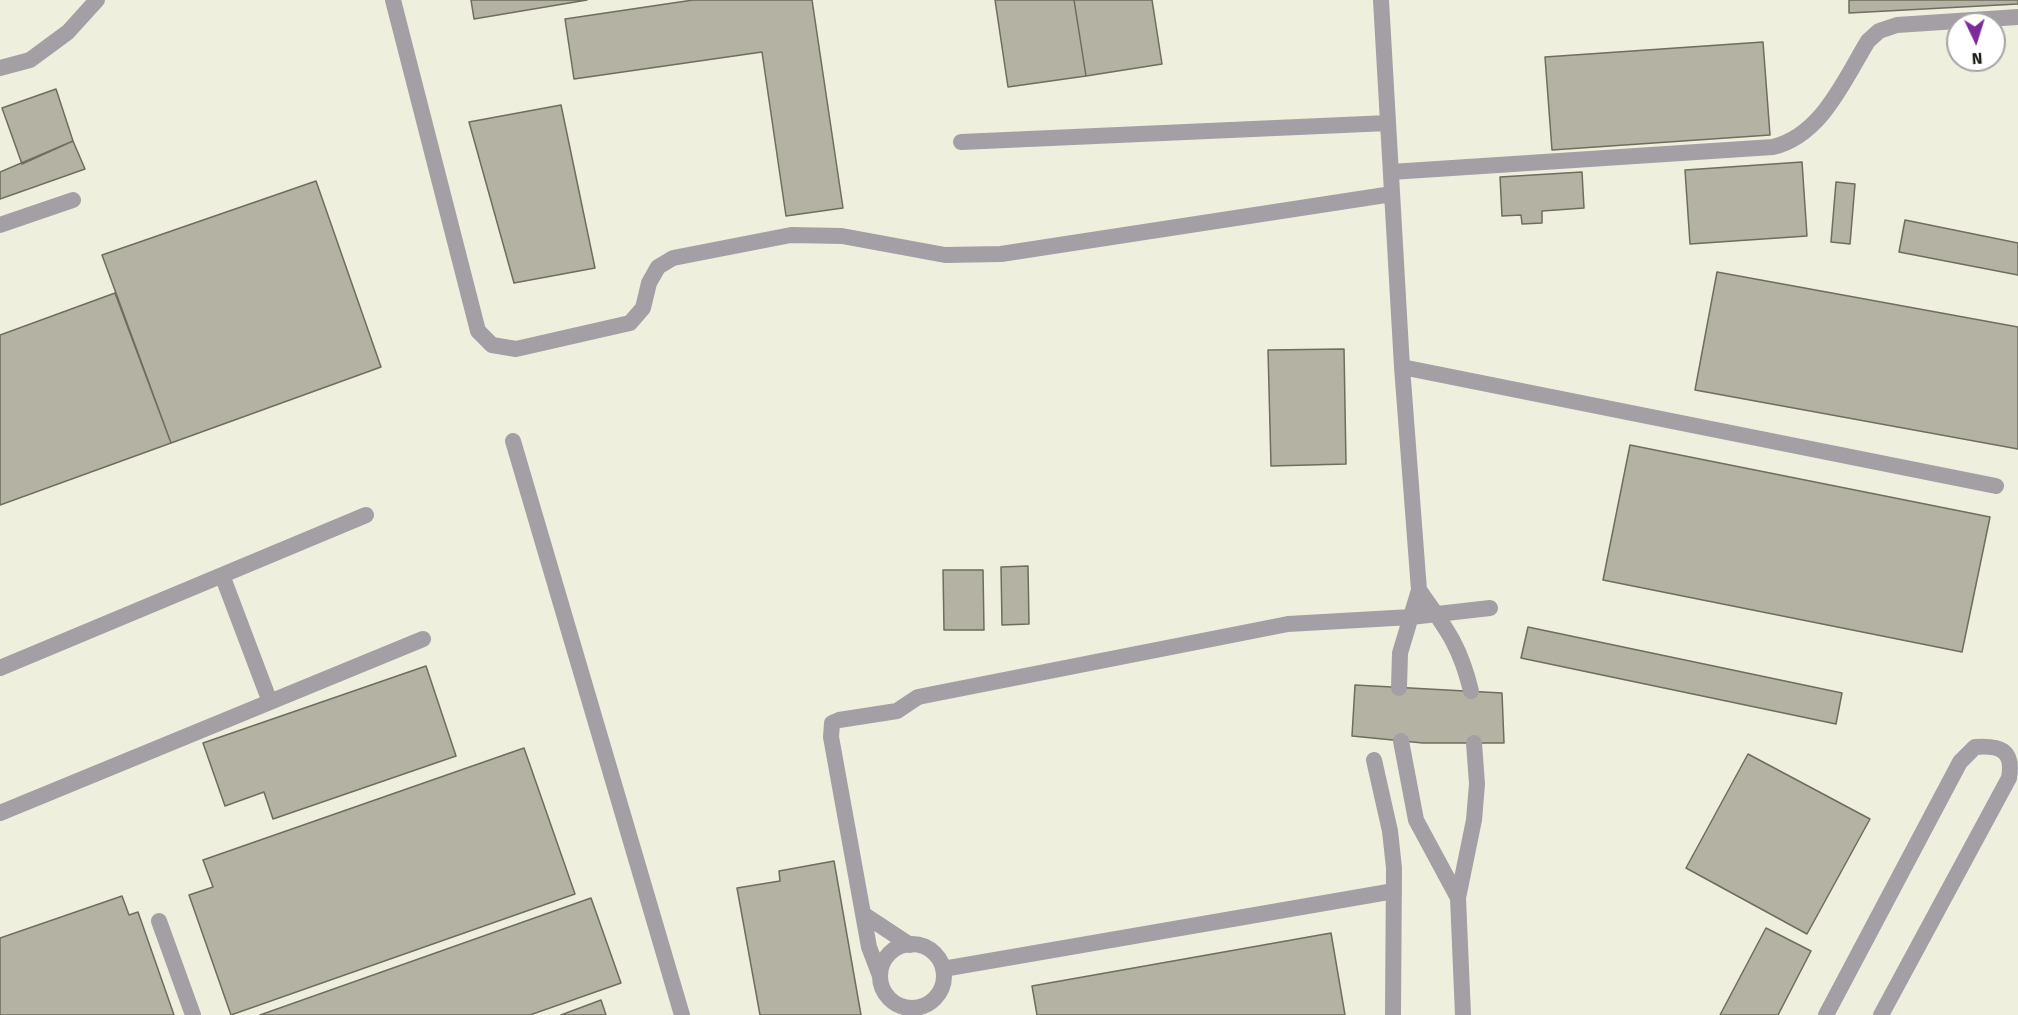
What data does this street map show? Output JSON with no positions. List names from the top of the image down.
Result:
{
  "north": "bottom"
}
